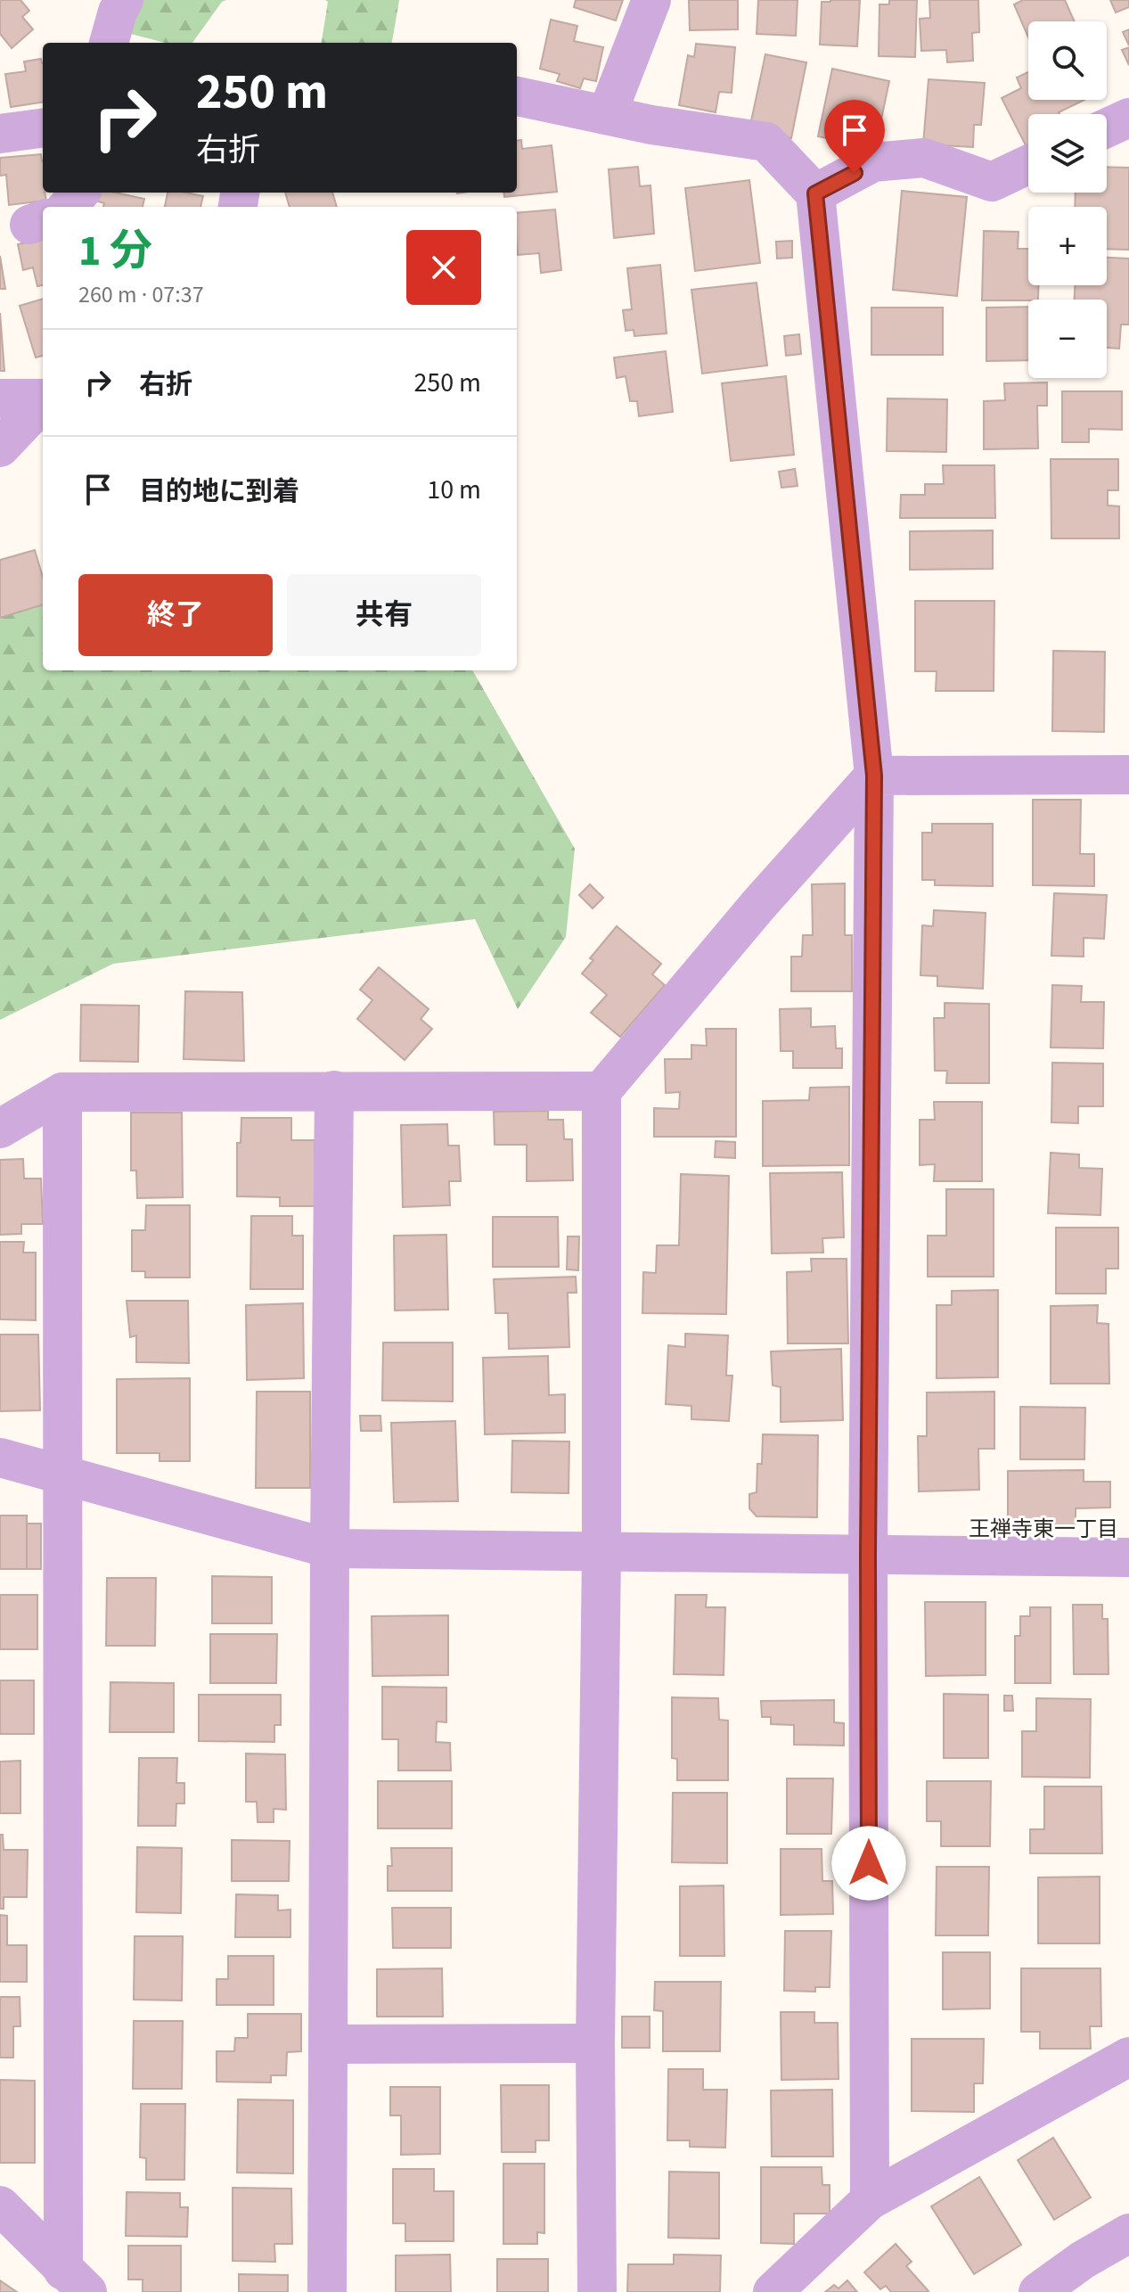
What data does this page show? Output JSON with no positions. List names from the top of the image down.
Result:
{
  "districts": ["王禅寺東一丁目"],
  "page": {
    "map_buttons": ["+", "−"],
    "turn": ["250 m", "右折"],
    "heading": ["1 分", "260 m · 07:37"],
    "list": [
      {
        "name": "右折",
        "value": "250 m"
      },
      {
        "name": "目的地に到着",
        "value": "10 m"
      }
    ],
    "buttons": ["終了", "共有"]
  }
}
